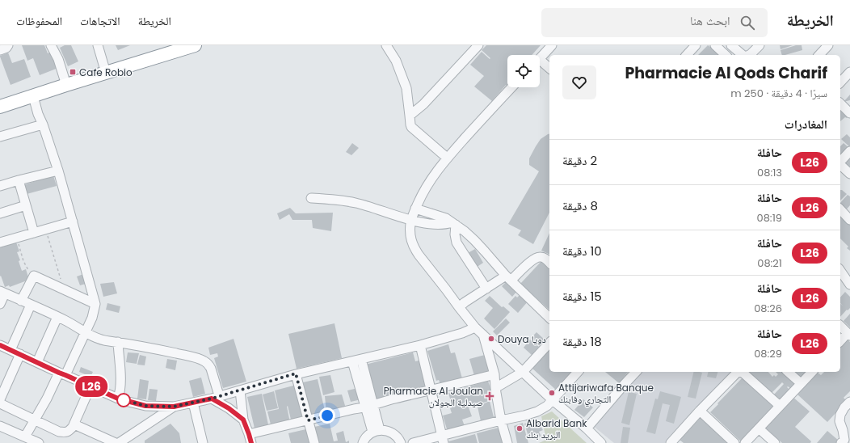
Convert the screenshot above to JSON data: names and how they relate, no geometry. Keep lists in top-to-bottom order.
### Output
{
  "places": {
    "transit": ["Cafe Robio"],
    "other": ["Douya دويا", "Attijariwafa Banque التجاري وفابنك", "Albarid Bank البريد بنك"],
    "health": ["Pharmacie Al Joulan صيدلية الجولان"]
  },
  "lines": ["bus line L26"],
  "page": {
    "header": "الخريطة",
    "search": "ابحث هنا",
    "nav": ["الخريطة", "الاتجاهات", "المحفوظات"],
    "on_map": "L26",
    "heading": [
      ["Pharmacie Al Qods Charif", "سيرًا · 4 دقيقة · 250 m"],
      "المغادرات"
    ],
    "list": [
      {
        "mark": "L26",
        "name": "حافلة",
        "note": "08:13",
        "value": "2 دقيقة"
      },
      {
        "mark": "L26",
        "name": "حافلة",
        "note": "08:19",
        "value": "8 دقيقة"
      },
      {
        "mark": "L26",
        "name": "حافلة",
        "note": "08:21",
        "value": "10 دقيقة"
      },
      {
        "mark": "L26",
        "name": "حافلة",
        "note": "08:26",
        "value": "15 دقيقة"
      },
      {
        "mark": "L26",
        "name": "حافلة",
        "note": "08:29",
        "value": "18 دقيقة"
      }
    ]
  }
}
